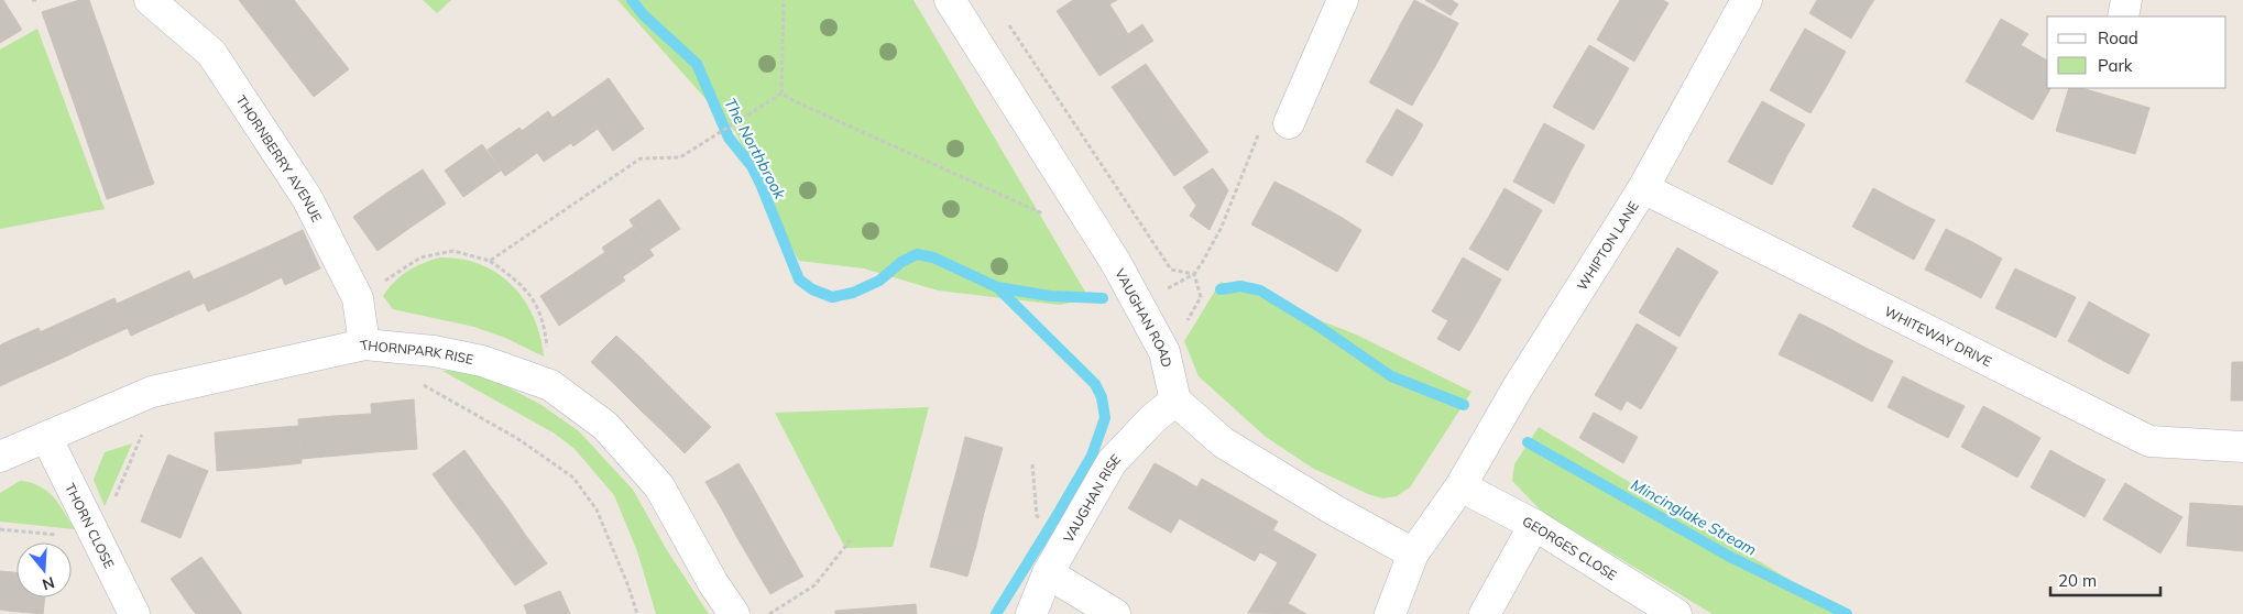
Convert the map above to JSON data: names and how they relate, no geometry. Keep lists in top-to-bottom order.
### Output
{
  "streets": {
    "street": [
      "THORNBERRY AVENUE",
      "WHIPTON LANE",
      "VAUGHAN ROAD",
      "WHITEWAY DRIVE",
      "THORNPARK RISE",
      "VAUGHAN RISE",
      "THORN CLOSE",
      "GEORGES CLOSE"
    ]
  },
  "crossings": [
    ["THORNBERRY AVENUE", "THORNPARK RISE"],
    ["WHIPTON LANE", "WHITEWAY DRIVE"],
    ["WHIPTON LANE", "GEORGES CLOSE"],
    ["VAUGHAN ROAD", "VAUGHAN RISE"],
    ["THORNPARK RISE", "THORN CLOSE"]
  ],
  "water": ["The Northbrook", "Mincinglake Stream"],
  "legend": ["Road", "Park"],
  "scale_bar": "20 m",
  "north": "bottom"
}
